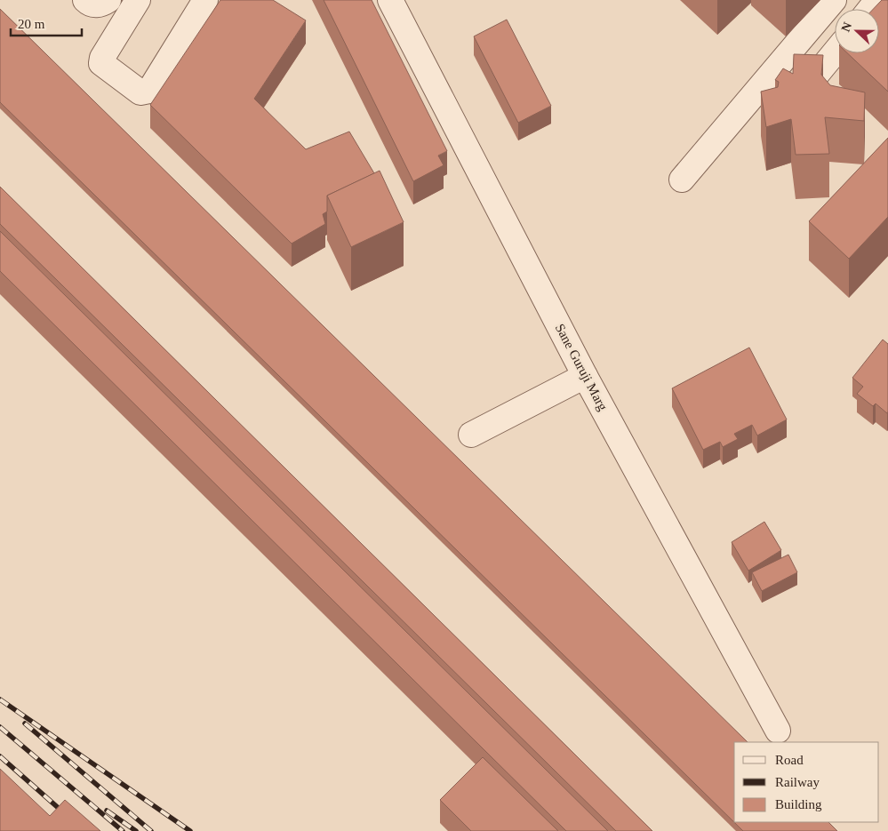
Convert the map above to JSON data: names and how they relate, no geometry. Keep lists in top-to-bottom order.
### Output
{
  "streets": {
    "street": ["Sane Guruji Marg"]
  },
  "legend": ["Road", "Railway", "Building"],
  "scale_bar": "20 m",
  "north": "left"
}
